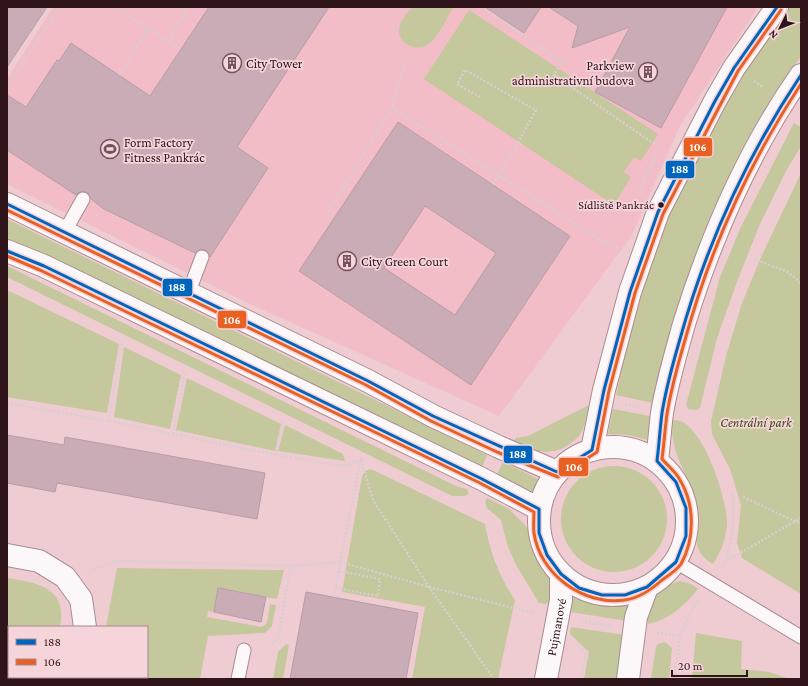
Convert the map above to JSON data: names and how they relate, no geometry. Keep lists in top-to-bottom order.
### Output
{
  "streets": {
    "street": ["Pujmanové"]
  },
  "parks": ["Centrální park"],
  "places": {
    "building": ["City Tower", "Parkview administrativní budova", "City Green Court"],
    "sports": ["Form Factory Fitness Pankrác"],
    "other": ["Sídliště Pankrác"]
  },
  "lines": ["transit line 188", "transit line 106"],
  "legend": ["188", "106"],
  "scale_bar": "20 m",
  "north": "bottom left"
}
